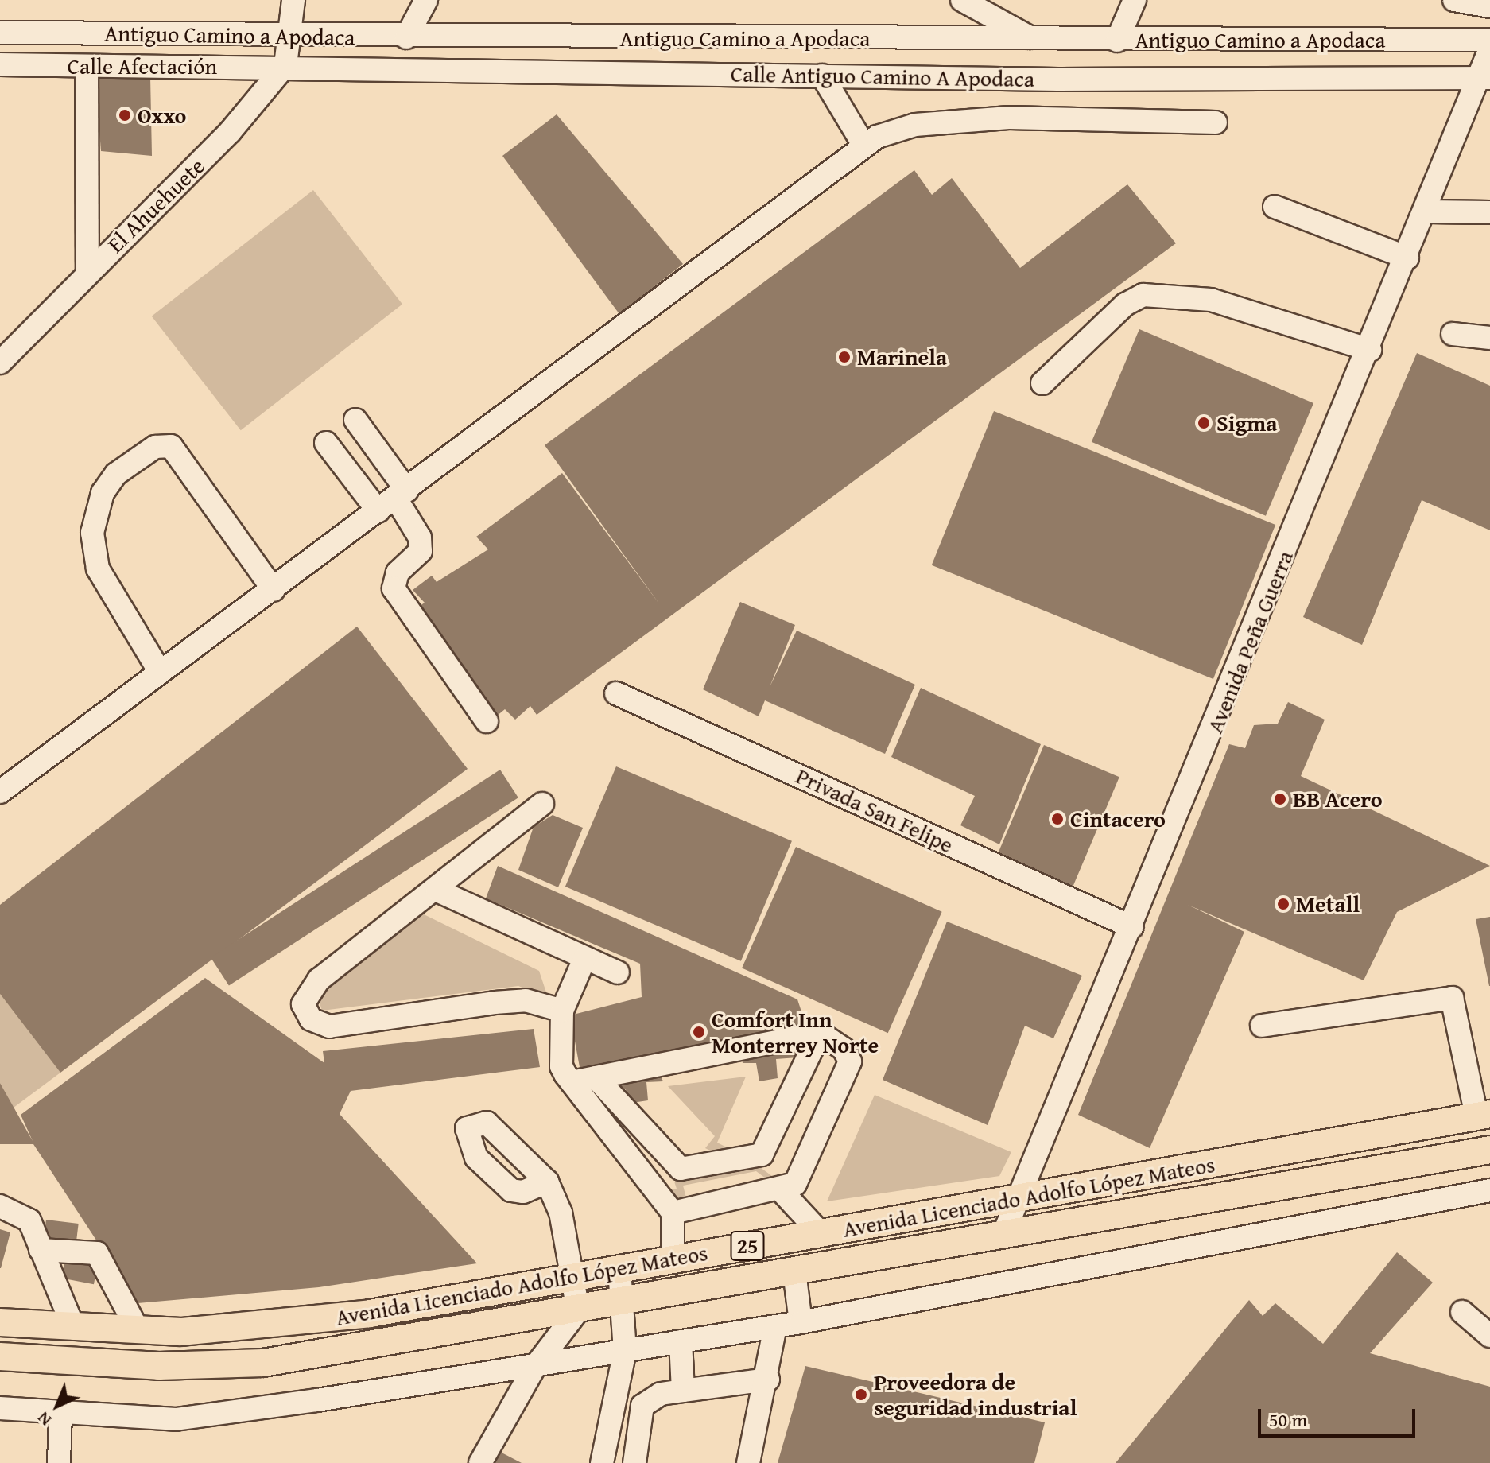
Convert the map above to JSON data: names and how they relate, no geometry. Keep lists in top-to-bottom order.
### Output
{
  "streets": {
    "main road": ["Avenida Licenciado Adolfo López Mateos", "25"],
    "street": [
      "Antiguo Camino a Apodaca",
      "Calle Afectación",
      "Calle Antiguo Camino A Apodaca",
      "El Ahuehuete",
      "Avenida Peña Guerra",
      "Privada San Felipe"
    ]
  },
  "crossings": [
    ["Antiguo Camino a Apodaca", "El Ahuehuete"],
    ["Calle Afectación", "Calle Antiguo Camino A Apodaca"],
    ["Calle Afectación", "El Ahuehuete"],
    ["Calle Antiguo Camino A Apodaca", "El Ahuehuete"],
    ["Calle Antiguo Camino A Apodaca", "Avenida Peña Guerra"],
    ["Avenida Peña Guerra", "Privada San Felipe"],
    ["Avenida Peña Guerra", "Avenida Licenciado Adolfo López Mateos"]
  ],
  "places": [
    "Oxxo",
    "Marinela",
    "Sigma",
    "BB Acero",
    "Cintacero",
    "Metall",
    "Comfort Inn Monterrey Norte",
    "Proveedora de seguridad industrial"
  ],
  "scale_bar": "50 m",
  "north": "bottom left"
}
